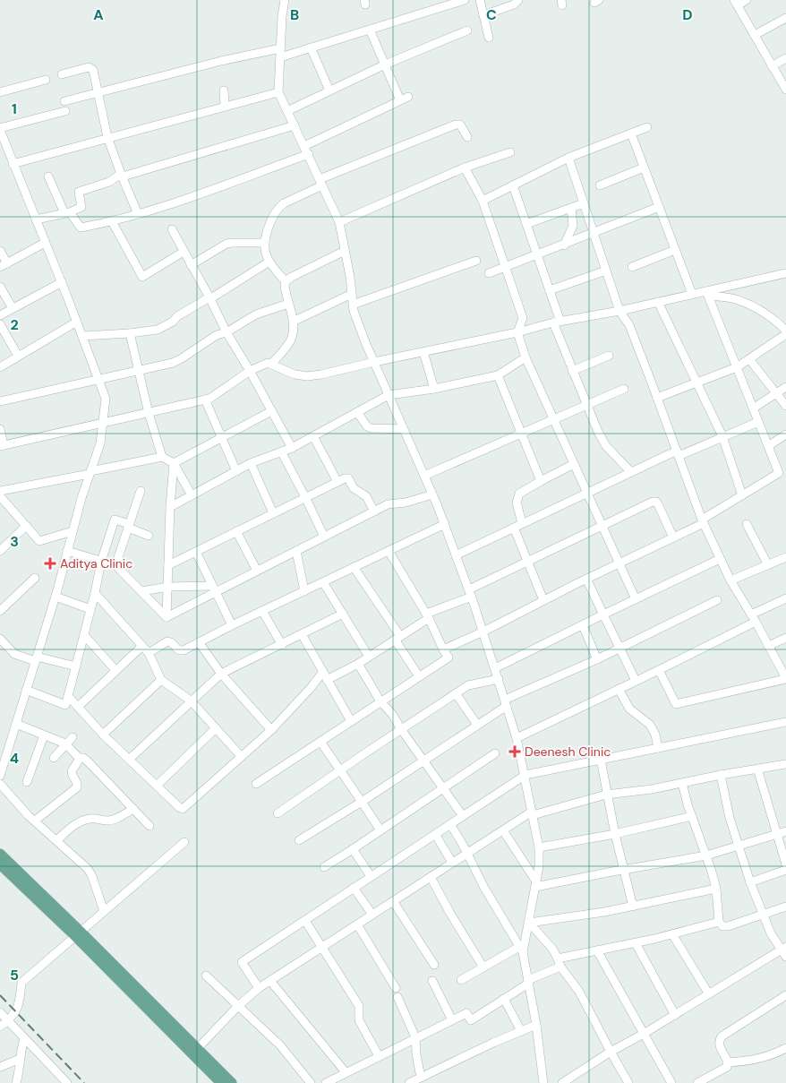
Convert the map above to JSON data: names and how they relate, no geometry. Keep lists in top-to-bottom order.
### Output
{
  "places": {
    "health": ["Aditya Clinic", "Deenesh Clinic"]
  },
  "grid": {
    "columns": [
      "A",
      "B",
      "C",
      "D"
    ],
    "rows": [
      "1",
      "2",
      "3",
      "4",
      "5"
    ]
  }
}
